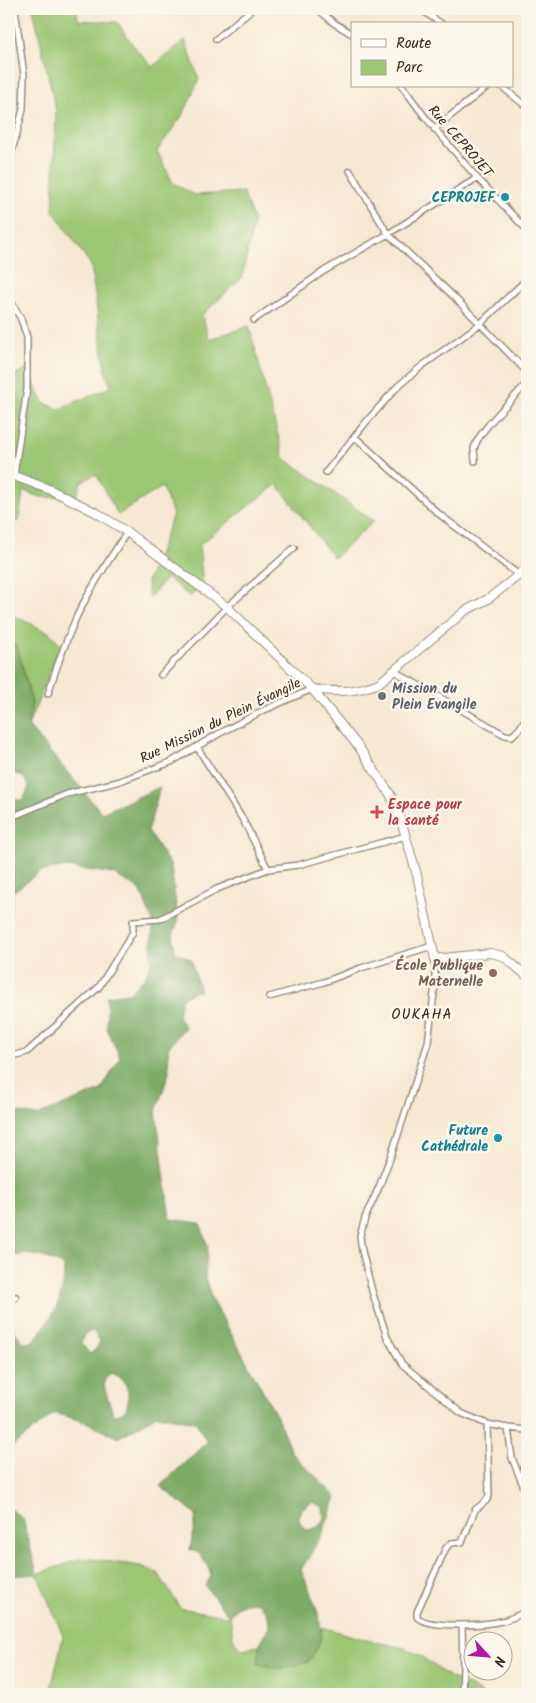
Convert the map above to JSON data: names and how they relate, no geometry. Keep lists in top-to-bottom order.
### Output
{
  "streets": {
    "street": ["Rue CEPROJET", "Rue Mission du Plein Évangile"]
  },
  "districts": ["OUKAHA"],
  "places": {
    "other": [
      "CEPROJEF",
      "Mission du Plein Evangile",
      "École Publique Maternelle",
      "Future Cathédrale"
    ],
    "health": ["Espace pour la santé"]
  },
  "legend": ["Route", "Parc"],
  "north": "bottom right"
}
